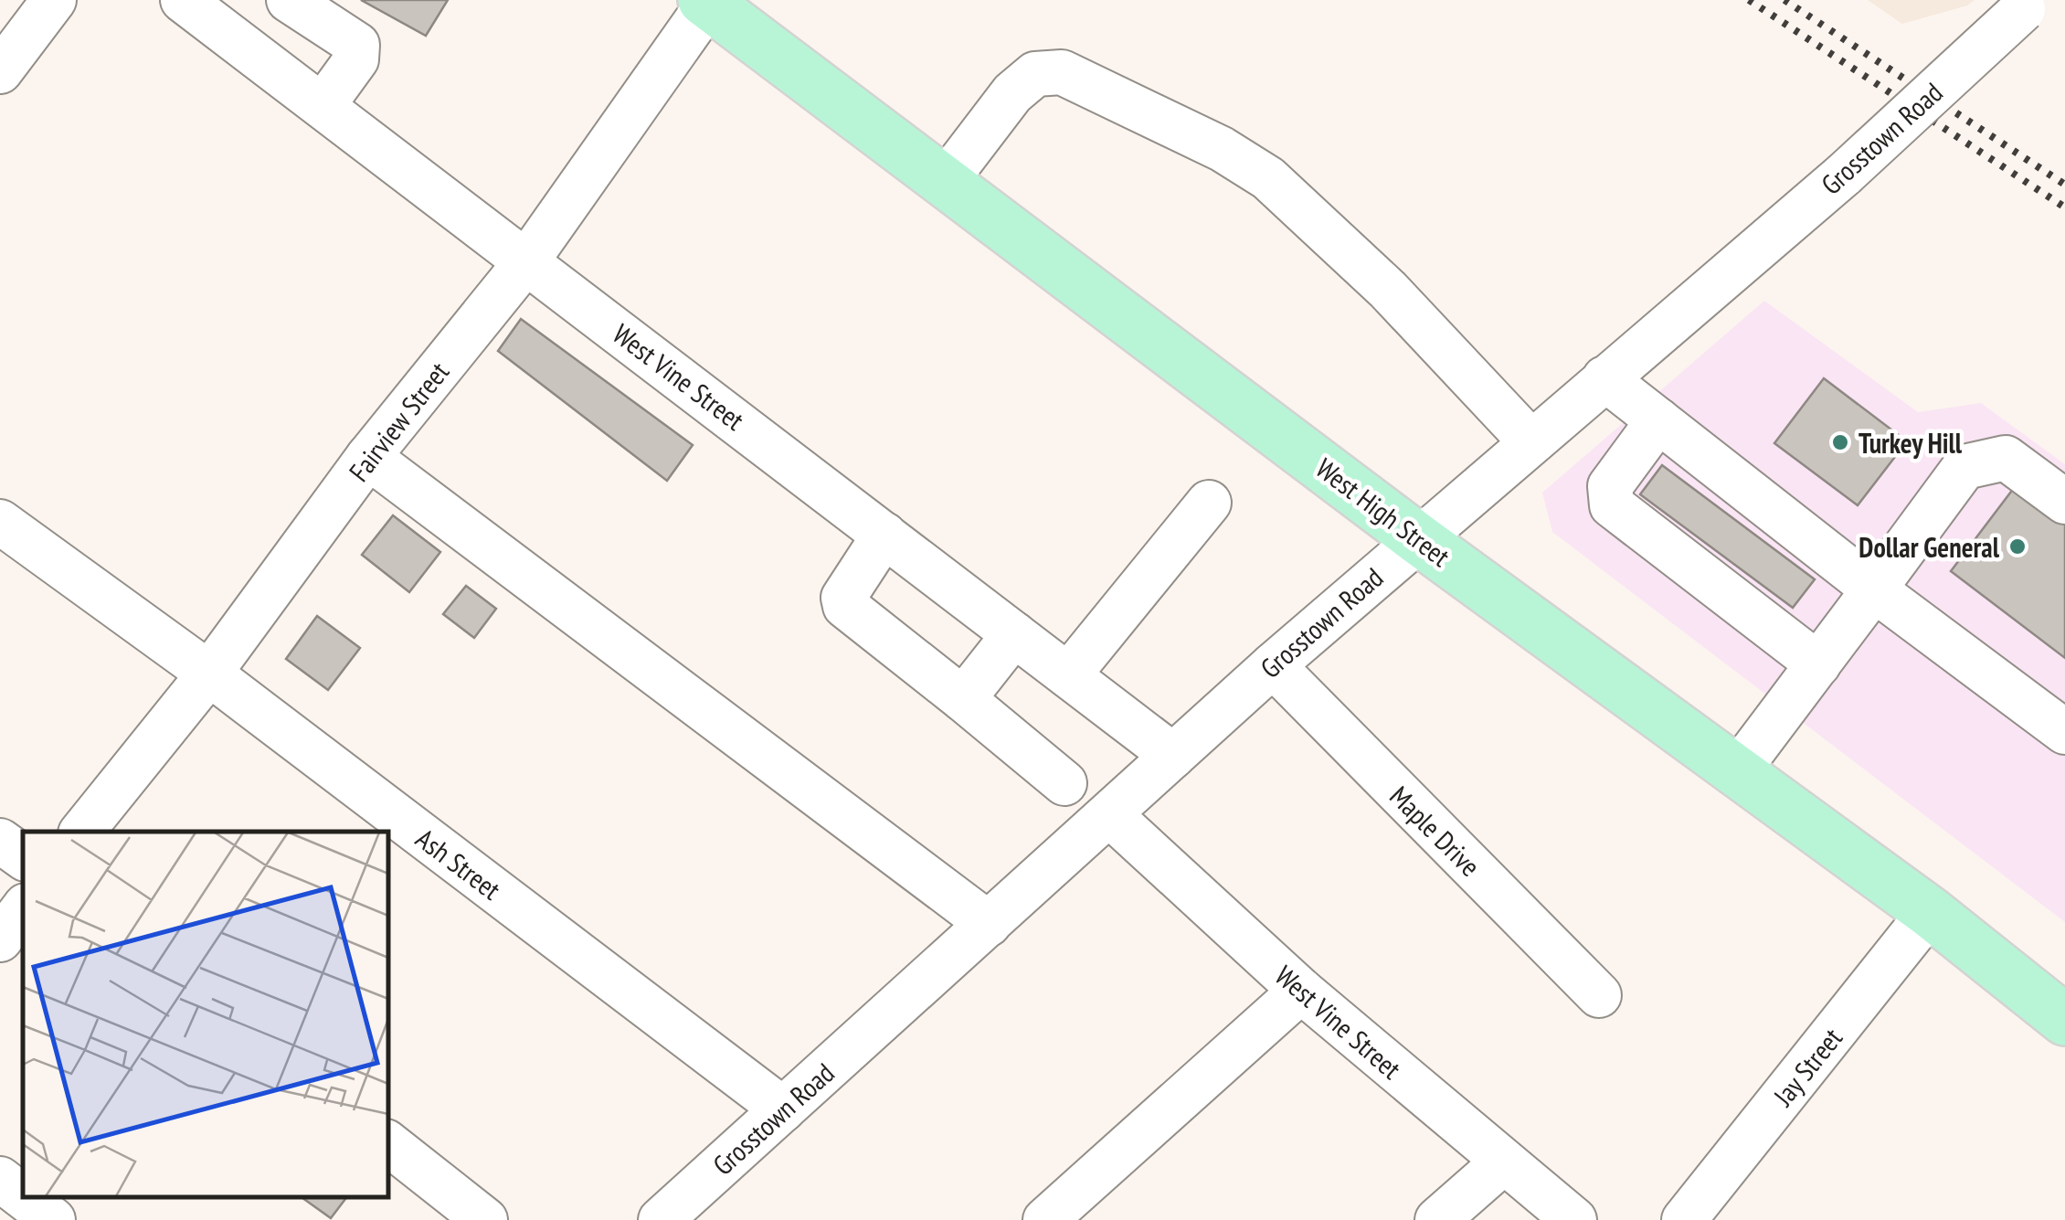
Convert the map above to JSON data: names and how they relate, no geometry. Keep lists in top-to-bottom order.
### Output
{
  "streets": {
    "main road": ["West High Street"],
    "street": [
      "Grosstown Road",
      "West Vine Street",
      "Fairview Street",
      "Maple Drive",
      "Ash Street",
      "Jay Street"
    ]
  },
  "crossings": [
    ["Grosstown Road", "West Vine Street"],
    ["Grosstown Road", "West High Street"],
    ["Grosstown Road", "Maple Drive"],
    ["Grosstown Road", "Ash Street"],
    ["West Vine Street", "Fairview Street"],
    ["Fairview Street", "West High Street"],
    ["Fairview Street", "Ash Street"],
    ["West High Street", "Jay Street"]
  ],
  "places": ["Turkey Hill", "Dollar General"]
}
